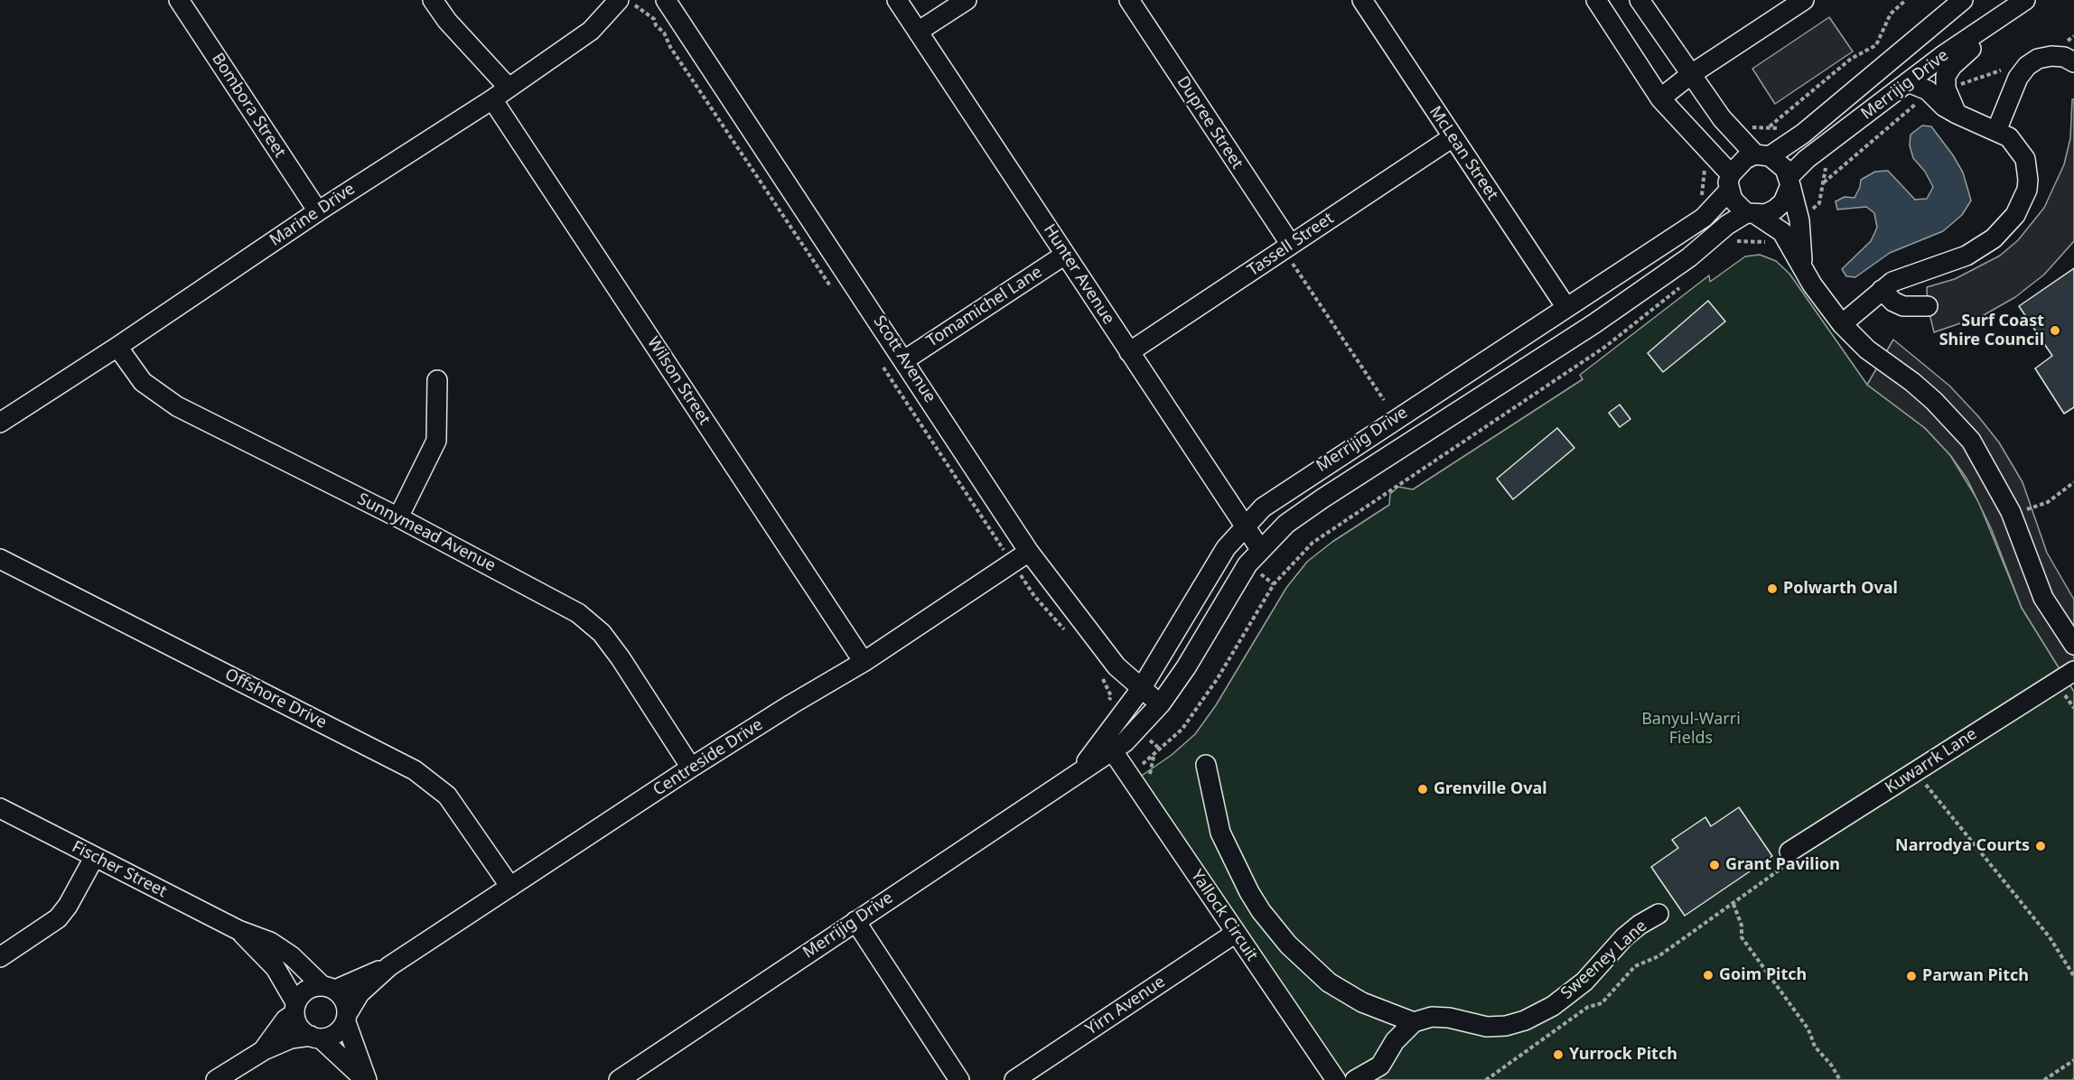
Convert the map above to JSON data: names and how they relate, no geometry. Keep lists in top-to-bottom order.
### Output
{
  "streets": {
    "street": [
      "Merrijig Drive",
      "Bombora Street",
      "Dupree Street",
      "McLean Street",
      "Marine Drive",
      "Tassell Street",
      "Hunter Avenue",
      "Tomamichel Lane",
      "Scott Avenue",
      "Wilson Street",
      "Sunnymead Avenue",
      "Offshore Drive",
      "Centreside Drive",
      "Kuwarrk Lane",
      "Fischer Street",
      "Yallock Circuit",
      "Sweeney Lane",
      "Yirn Avenue"
    ]
  },
  "crossings": [
    ["Merrijig Drive", "McLean Street"],
    ["Merrijig Drive", "Hunter Avenue"],
    ["Merrijig Drive", "Scott Avenue"],
    ["Merrijig Drive", "Yallock Circuit"],
    ["Bombora Street", "Marine Drive"],
    ["Dupree Street", "Tassell Street"],
    ["McLean Street", "Tassell Street"],
    ["Marine Drive", "Wilson Street"],
    ["Marine Drive", "Sunnymead Avenue"],
    ["Tassell Street", "Hunter Avenue"],
    ["Hunter Avenue", "Tomamichel Lane"],
    ["Tomamichel Lane", "Scott Avenue"],
    ["Scott Avenue", "Centreside Drive"],
    ["Wilson Street", "Centreside Drive"],
    ["Sunnymead Avenue", "Centreside Drive"],
    ["Offshore Drive", "Centreside Drive"],
    ["Centreside Drive", "Fischer Street"],
    ["Yallock Circuit", "Yirn Avenue"]
  ],
  "parks": ["Banyul-Warri Fields"],
  "places": [
    "Surf Coast Shire Council",
    "Polwarth Oval",
    "Grenville Oval",
    "Narrodya Courts",
    "Grant Pavilion",
    "Goim Pitch",
    "Parwan Pitch",
    "Yurrock Pitch"
  ]
}
